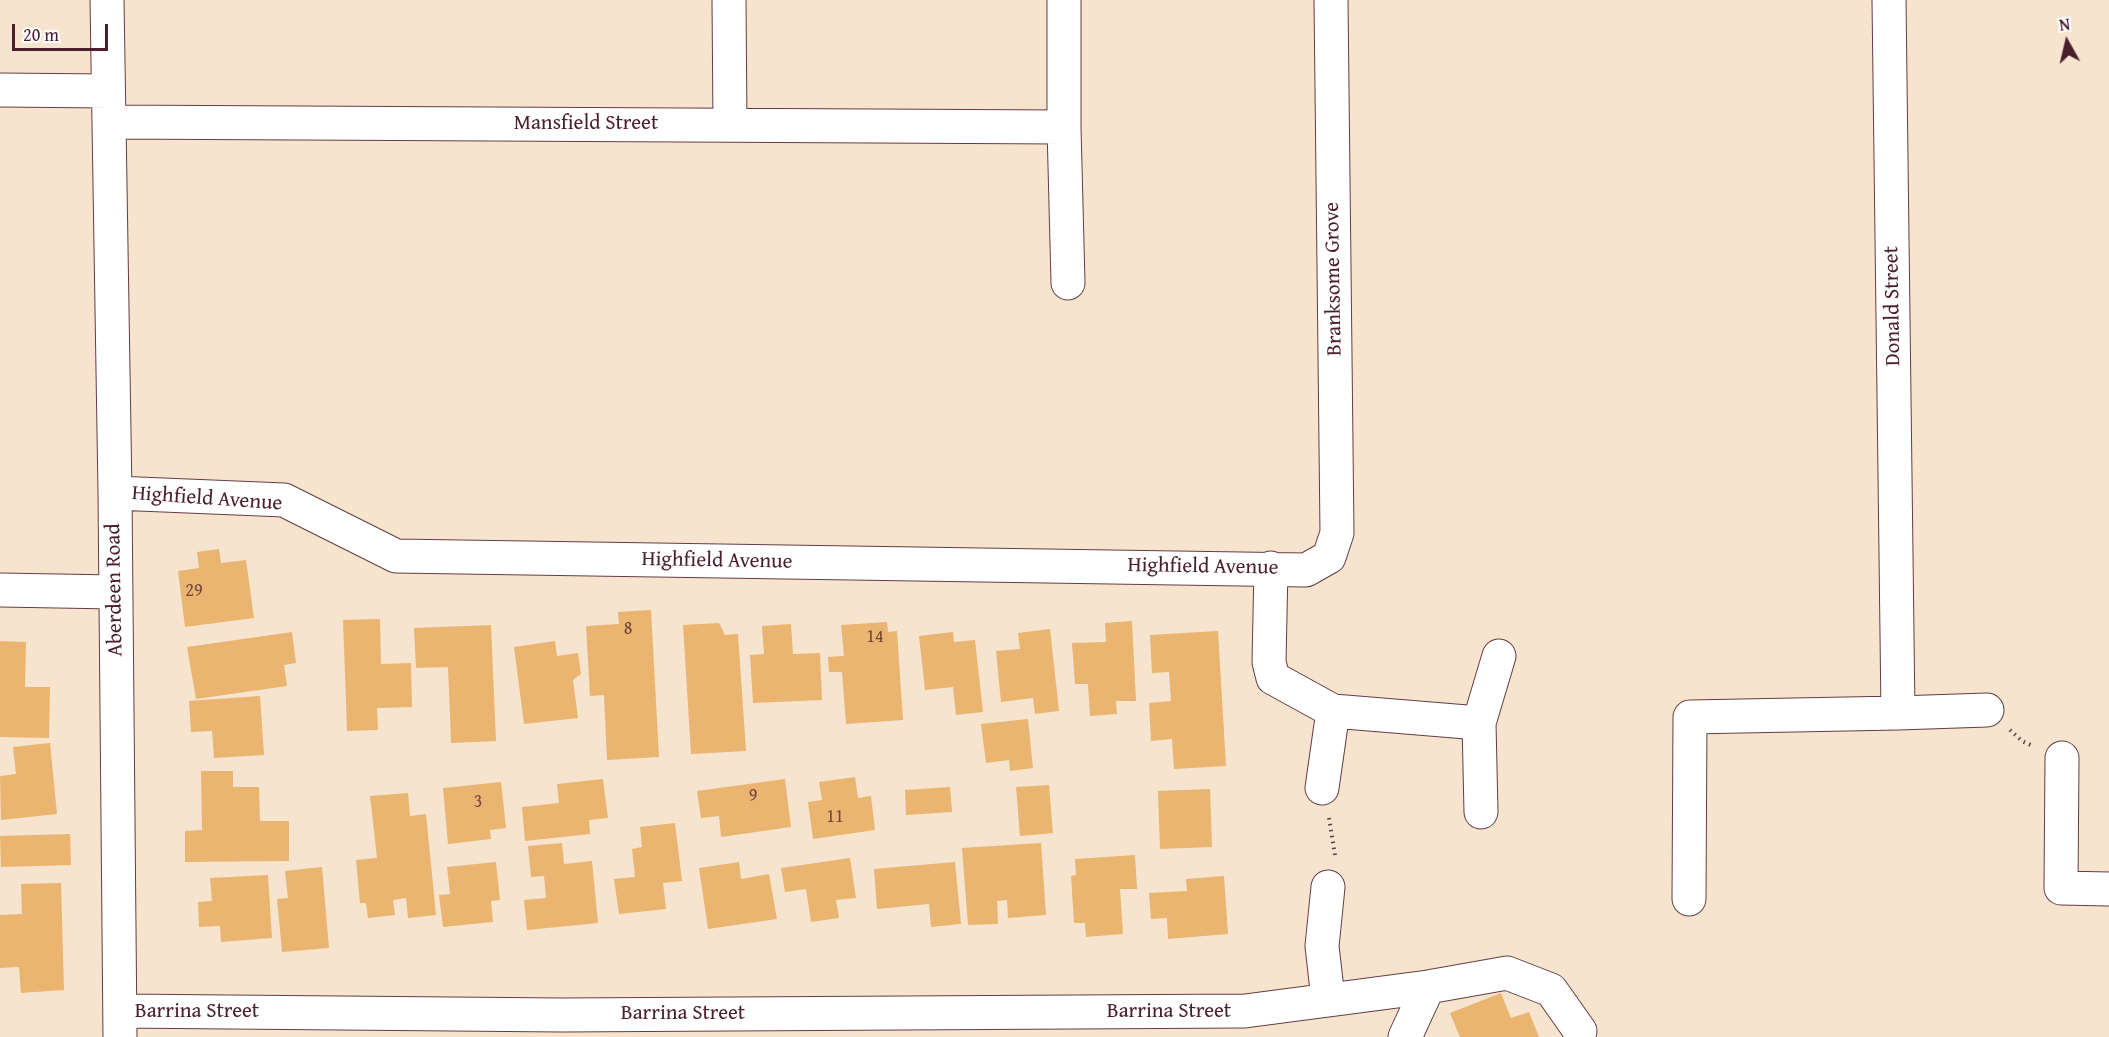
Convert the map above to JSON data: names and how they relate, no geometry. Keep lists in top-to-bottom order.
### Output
{
  "streets": {
    "street": [
      "Mansfield Street",
      "Branksome Grove",
      "Donald Street",
      "Highfield Avenue",
      "Aberdeen Road",
      "Barrina Street"
    ]
  },
  "crossings": [
    ["Mansfield Street", "Aberdeen Road"],
    ["Branksome Grove", "Highfield Avenue"],
    ["Highfield Avenue", "Aberdeen Road"],
    ["Aberdeen Road", "Barrina Street"]
  ],
  "house_numbers": [
    "29",
    "8",
    "14",
    "9",
    "3",
    "11"
  ],
  "scale_bar": "20 m",
  "north": "top"
}
